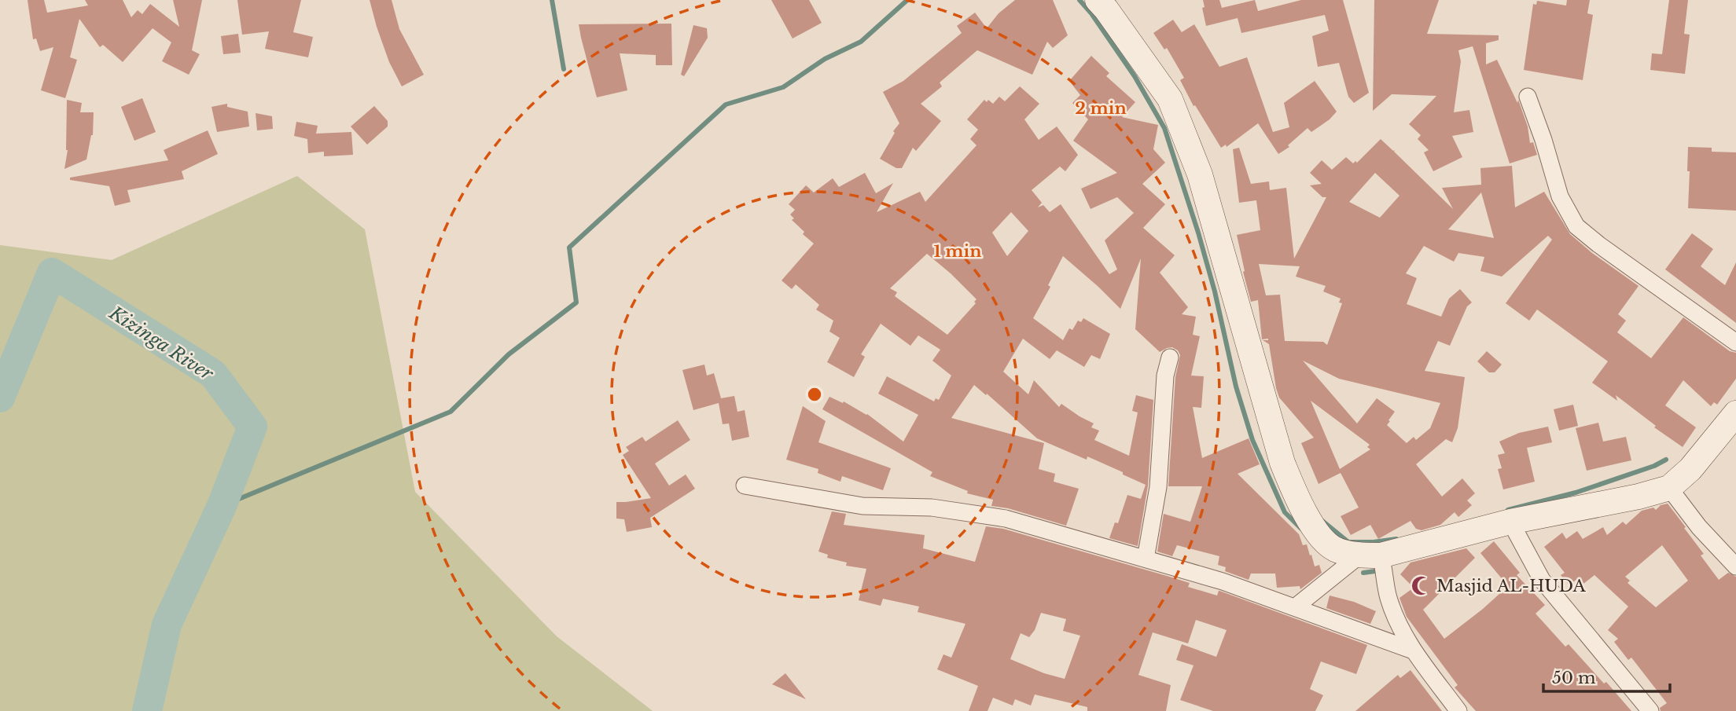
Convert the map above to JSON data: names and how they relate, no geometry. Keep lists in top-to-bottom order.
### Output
{
  "water": ["Kizinga River"],
  "places": {
    "mosque": ["Masjid AL-HUDA"]
  },
  "scale_bar": "50 m",
  "rings": ["2 min", "1 min"]
}
